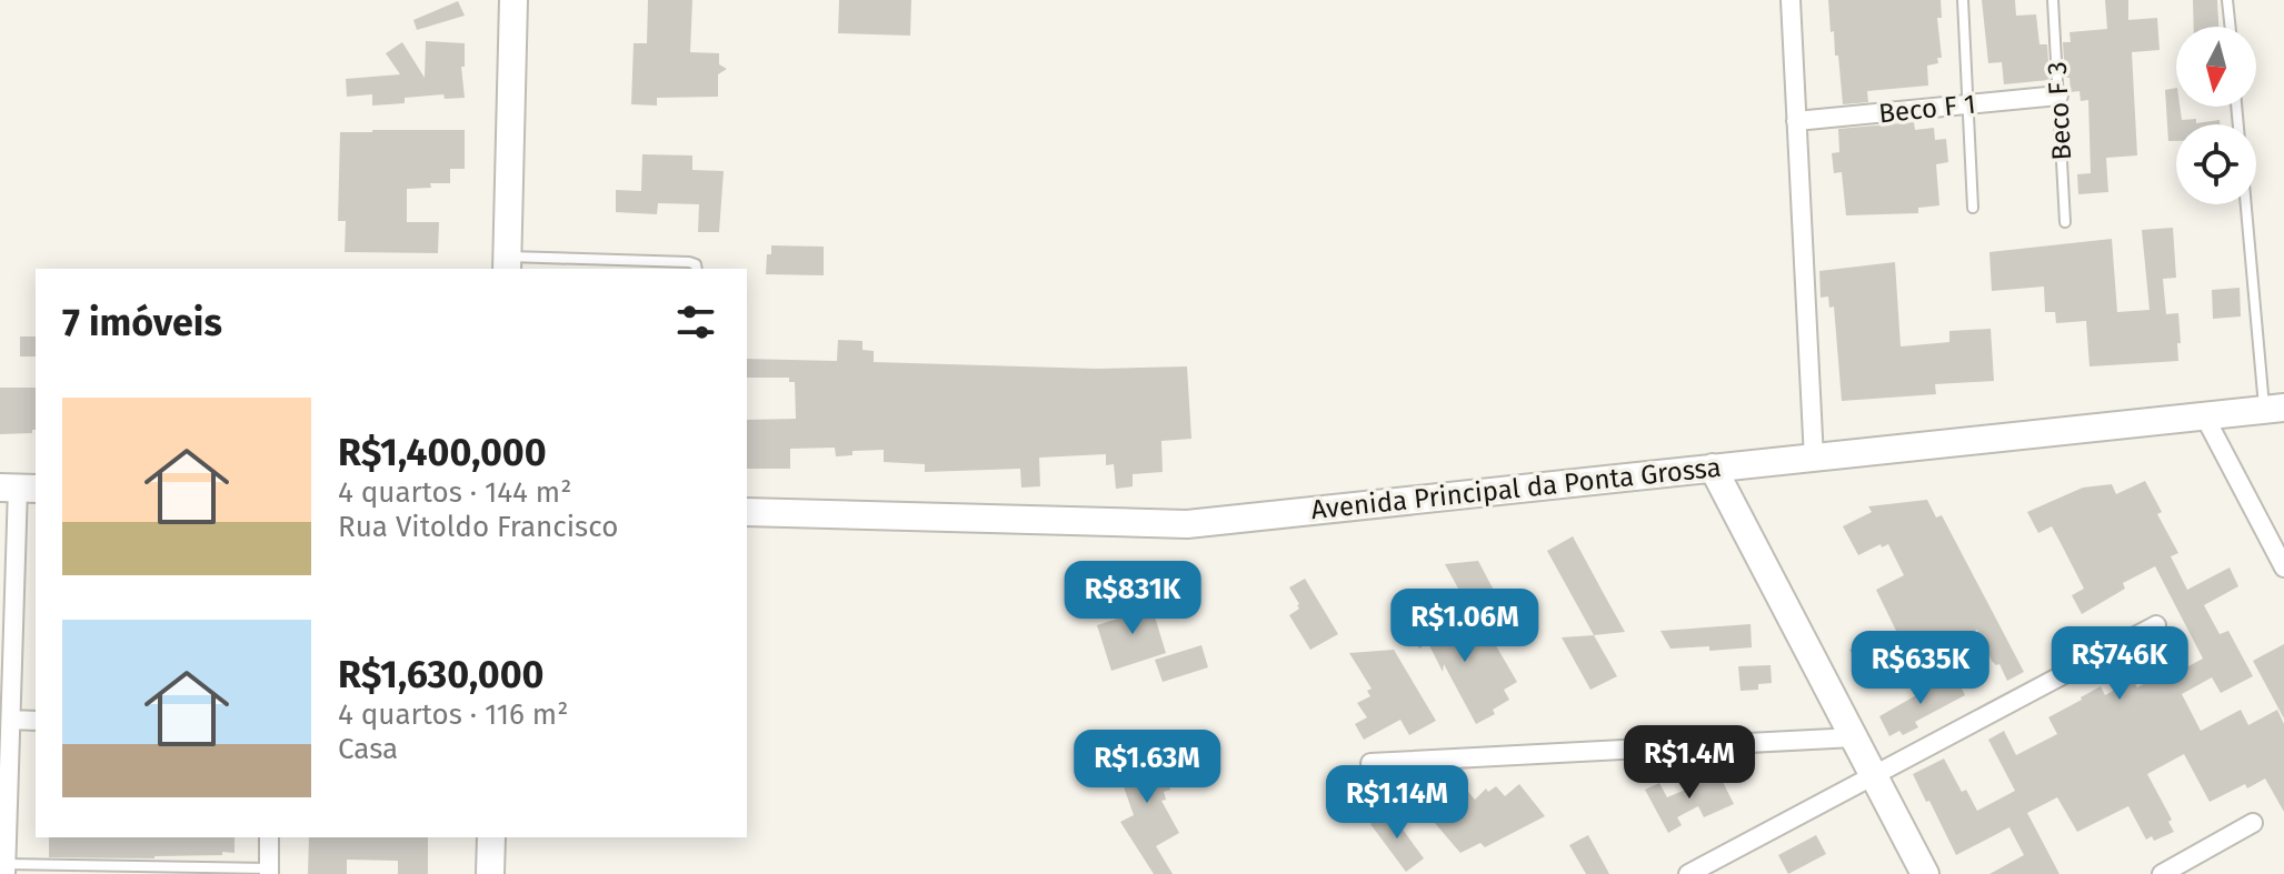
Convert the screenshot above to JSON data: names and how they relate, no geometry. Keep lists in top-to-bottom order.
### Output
{
  "streets": {
    "main road": ["Avenida Principal da Ponta Grossa"],
    "street": ["Beco F 1"],
    "lane": ["Beco F 3"]
  },
  "crossings": [
    ["Beco F 1", "Beco F 3"]
  ],
  "north": "bottom",
  "page": {
    "heading": "7 imóveis",
    "list": [
      {
        "name": "R$1,400,000",
        "note": "4 quartos · 144 m² · Rua Vitoldo Francisco"
      },
      {
        "name": "R$1,630,000",
        "note": "4 quartos · 116 m² · Casa"
      }
    ],
    "price": [
      "R$831K",
      "R$1.06M",
      "R$746K",
      "R$635K",
      "R$1.4M",
      "R$1.63M",
      "R$1.14M"
    ]
  }
}
